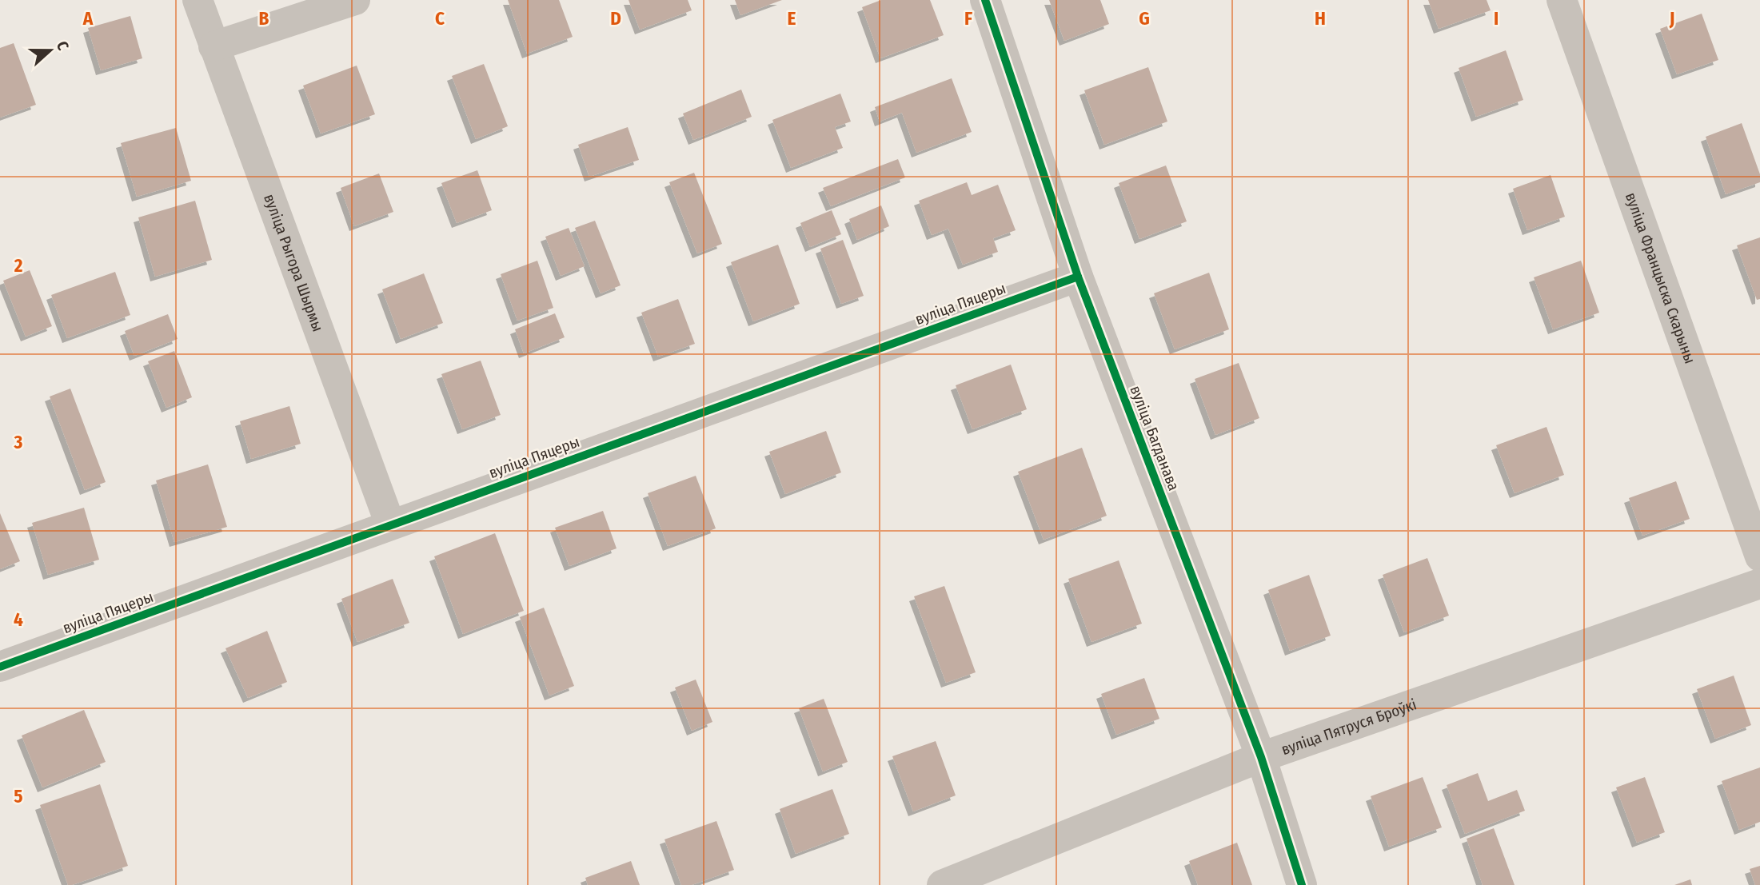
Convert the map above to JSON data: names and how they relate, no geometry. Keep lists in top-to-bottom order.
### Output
{
  "streets": {
    "street": [
      "вуліца Рыгора Шырмы",
      "вуліца Францыска Скарыны",
      "вуліца Пяцеры",
      "вуліца Багданава",
      "вуліца Пятруся Броўкі"
    ]
  },
  "crossings": [
    ["вуліца Рыгора Шырмы", "вуліца Пяцеры"],
    ["вуліца Пяцеры", "вуліца Багданава"],
    ["вуліца Багданава", "вуліца Пятруся Броўкі"]
  ],
  "north": "right",
  "grid": {
    "columns": [
      "A",
      "B",
      "C",
      "D",
      "E",
      "F",
      "G",
      "H",
      "I",
      "J"
    ],
    "rows": [
      "2",
      "3",
      "4",
      "5"
    ]
  }
}
